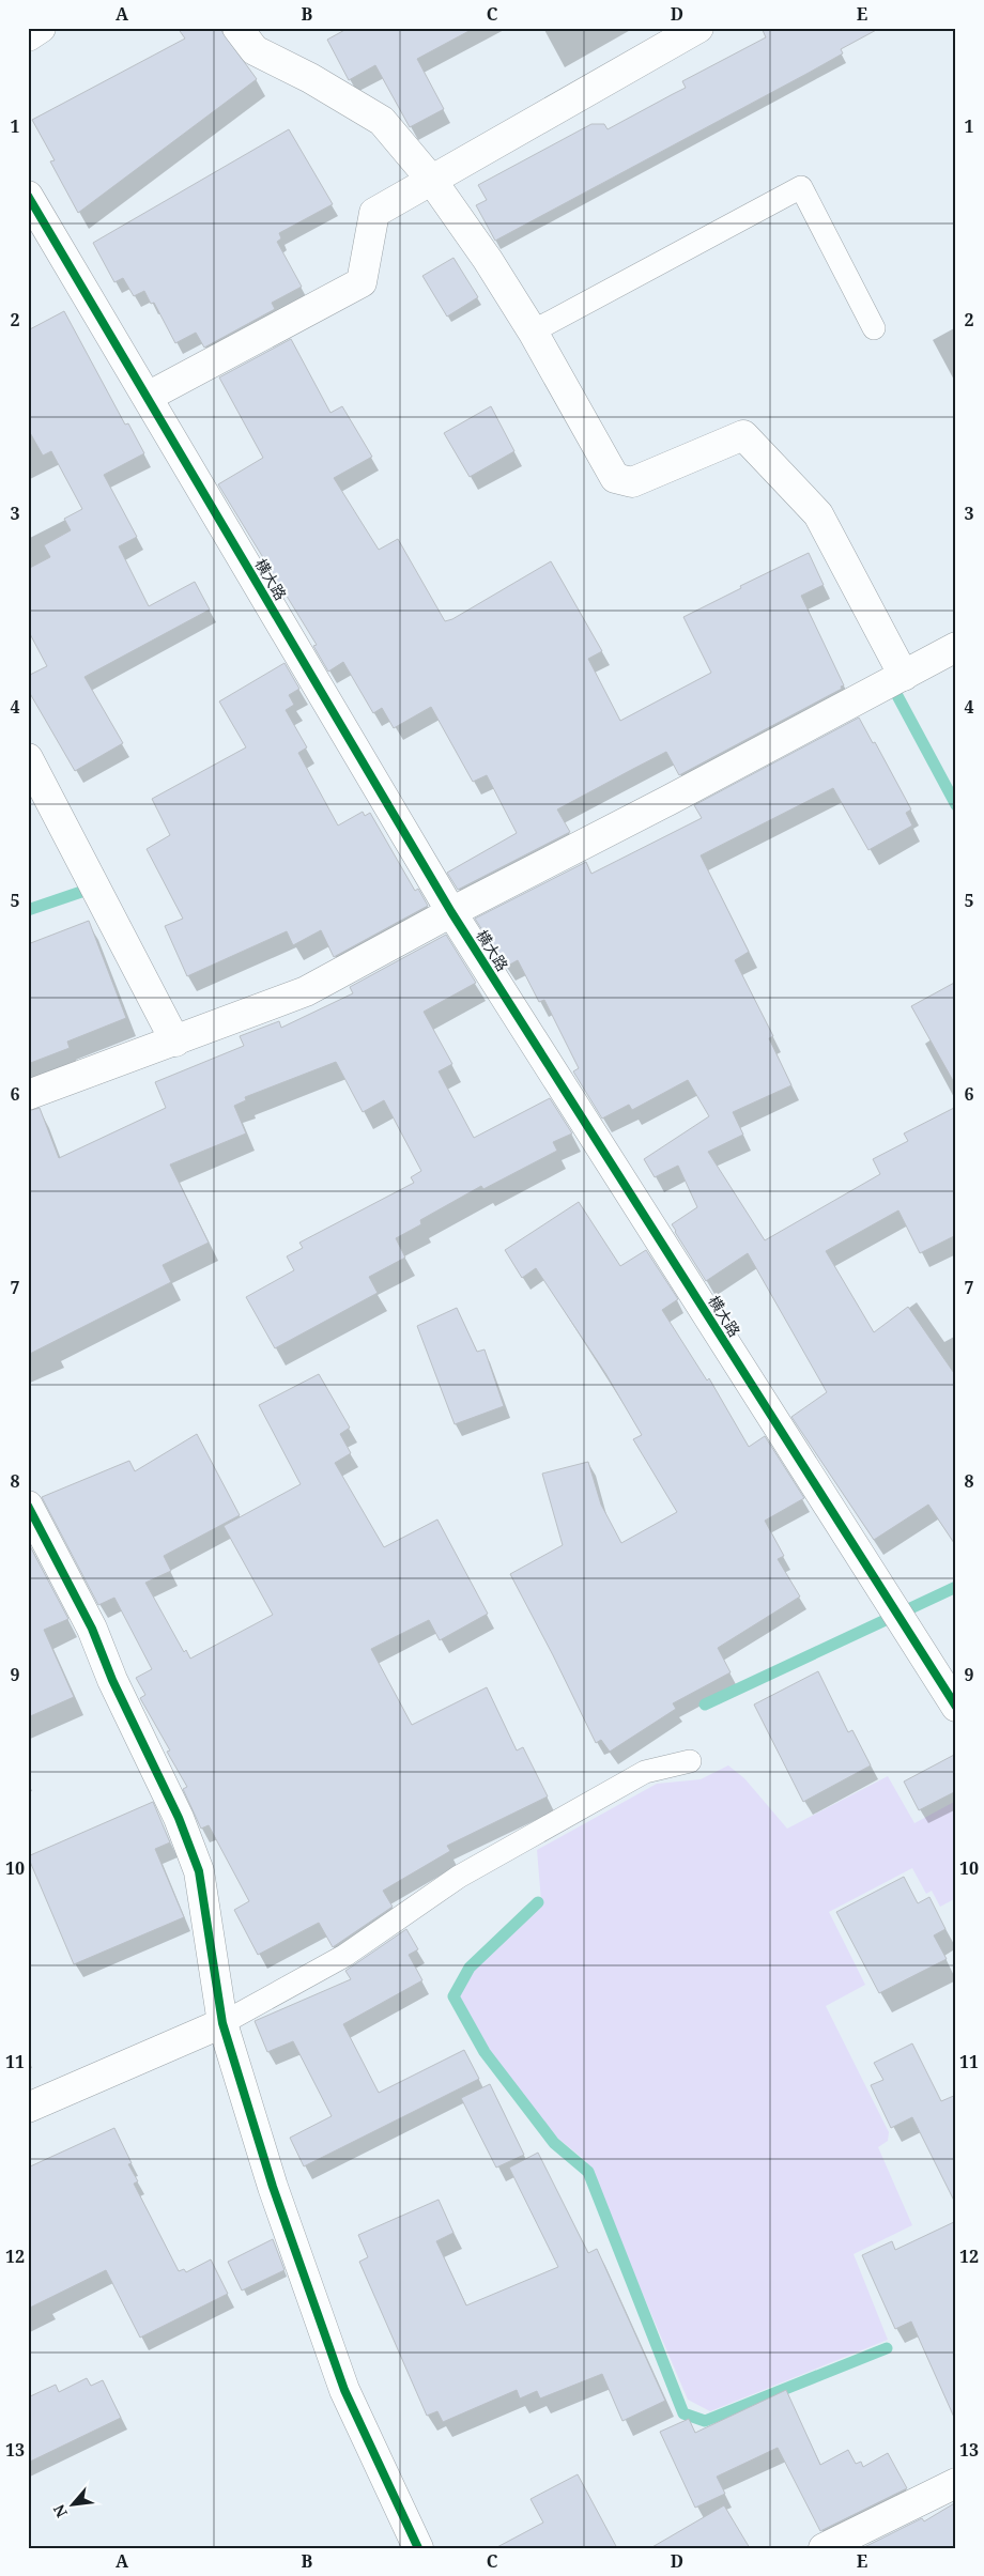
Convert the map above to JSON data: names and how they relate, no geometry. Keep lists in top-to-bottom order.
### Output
{
  "streets": {
    "street": ["横大路"]
  },
  "north": "bottom left",
  "grid": {
    "columns": [
      "A",
      "B",
      "C",
      "D",
      "E"
    ],
    "rows": [
      "1",
      "2",
      "3",
      "4",
      "5",
      "6",
      "7",
      "8",
      "9",
      "10",
      "11",
      "12",
      "13"
    ]
  }
}
